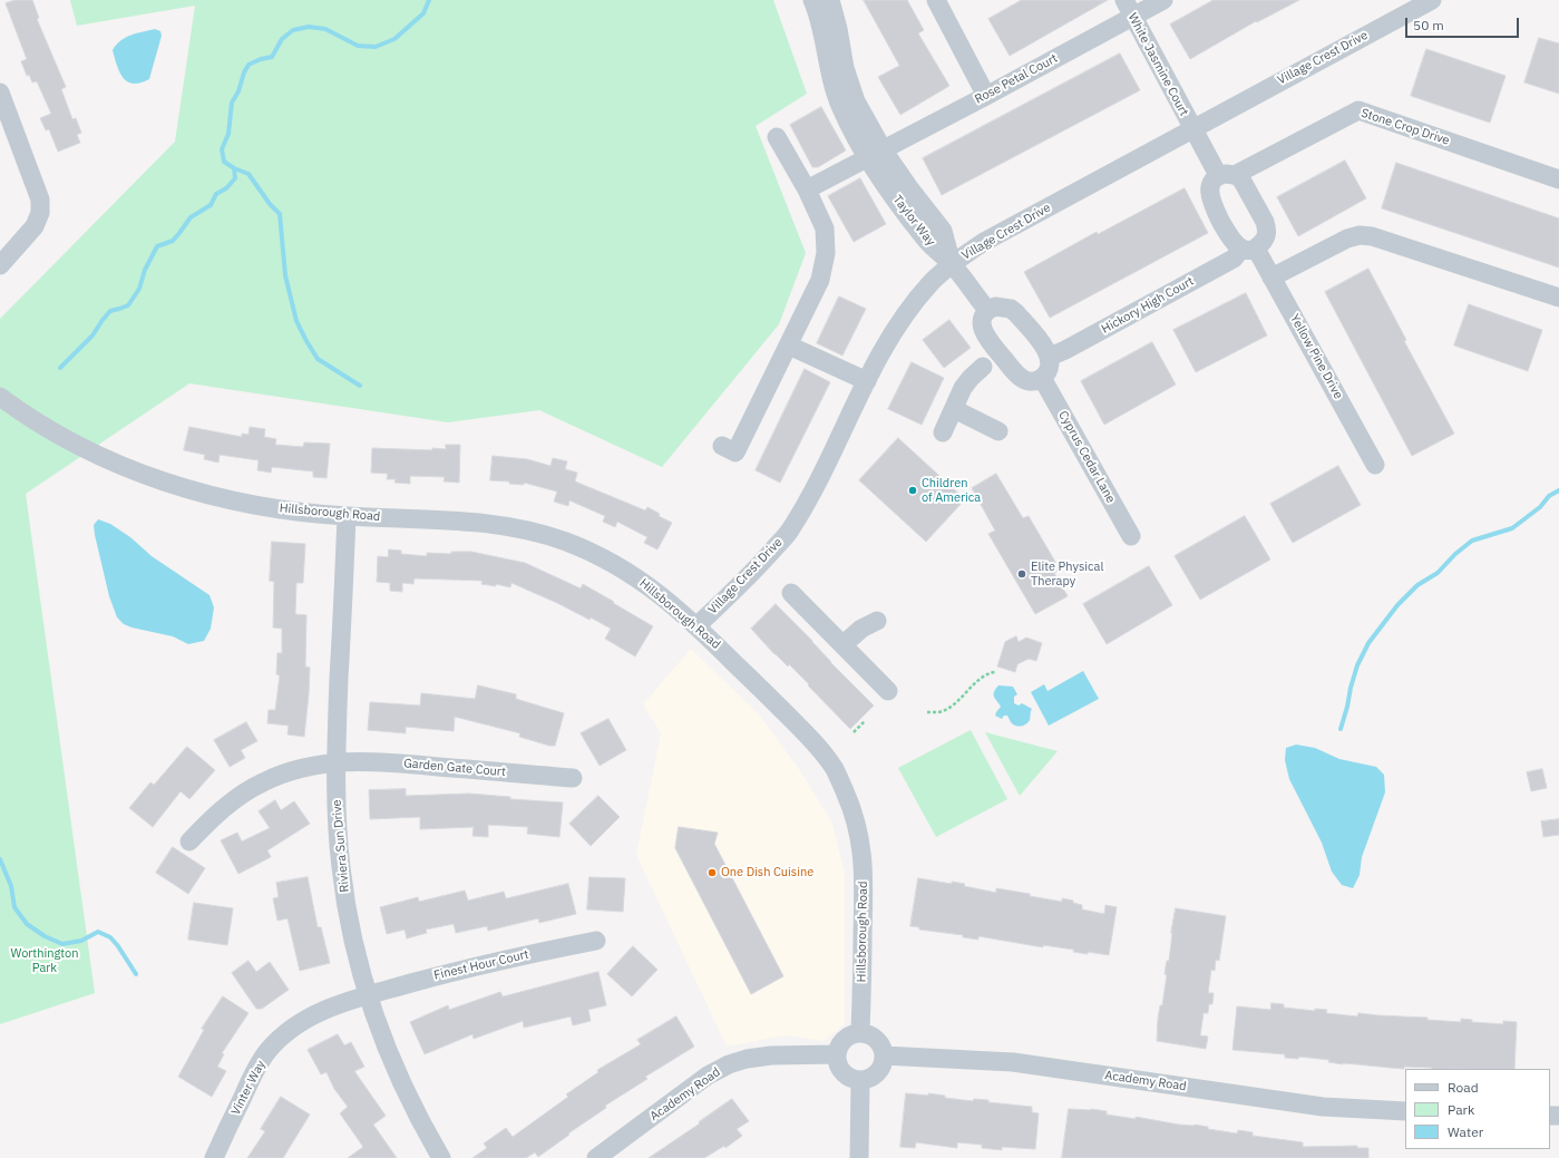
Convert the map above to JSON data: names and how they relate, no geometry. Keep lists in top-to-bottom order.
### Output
{
  "streets": {
    "street": [
      "Village Crest Drive",
      "White Jasmine Court",
      "Rose Petal Court",
      "Stone Crop Drive",
      "Taylor Way",
      "Hickory High Court",
      "Yellow Pine Drive",
      "Cyprus Cedar Lane",
      "Hillsborough Road",
      "Garden Gate Court",
      "Riviera Sun Drive",
      "Finest Hour Court",
      "Academy Road",
      "Vinter Way"
    ]
  },
  "crossings": [
    ["Village Crest Drive", "White Jasmine Court"],
    ["Village Crest Drive", "Taylor Way"],
    ["Village Crest Drive", "Hillsborough Road"],
    ["White Jasmine Court", "Rose Petal Court"],
    ["Rose Petal Court", "Taylor Way"],
    ["Stone Crop Drive", "Yellow Pine Drive"],
    ["Hickory High Court", "Yellow Pine Drive"],
    ["Hillsborough Road", "Riviera Sun Drive"],
    ["Hillsborough Road", "Academy Road"],
    ["Garden Gate Court", "Riviera Sun Drive"],
    ["Riviera Sun Drive", "Finest Hour Court"],
    ["Riviera Sun Drive", "Vinter Way"],
    ["Finest Hour Court", "Vinter Way"]
  ],
  "parks": ["Worthington Park"],
  "places": ["Children of America", "Elite Physical Therapy", "One Dish Cuisine"],
  "legend": ["Road", "Park", "Water"],
  "scale_bar": "50 m"
}
